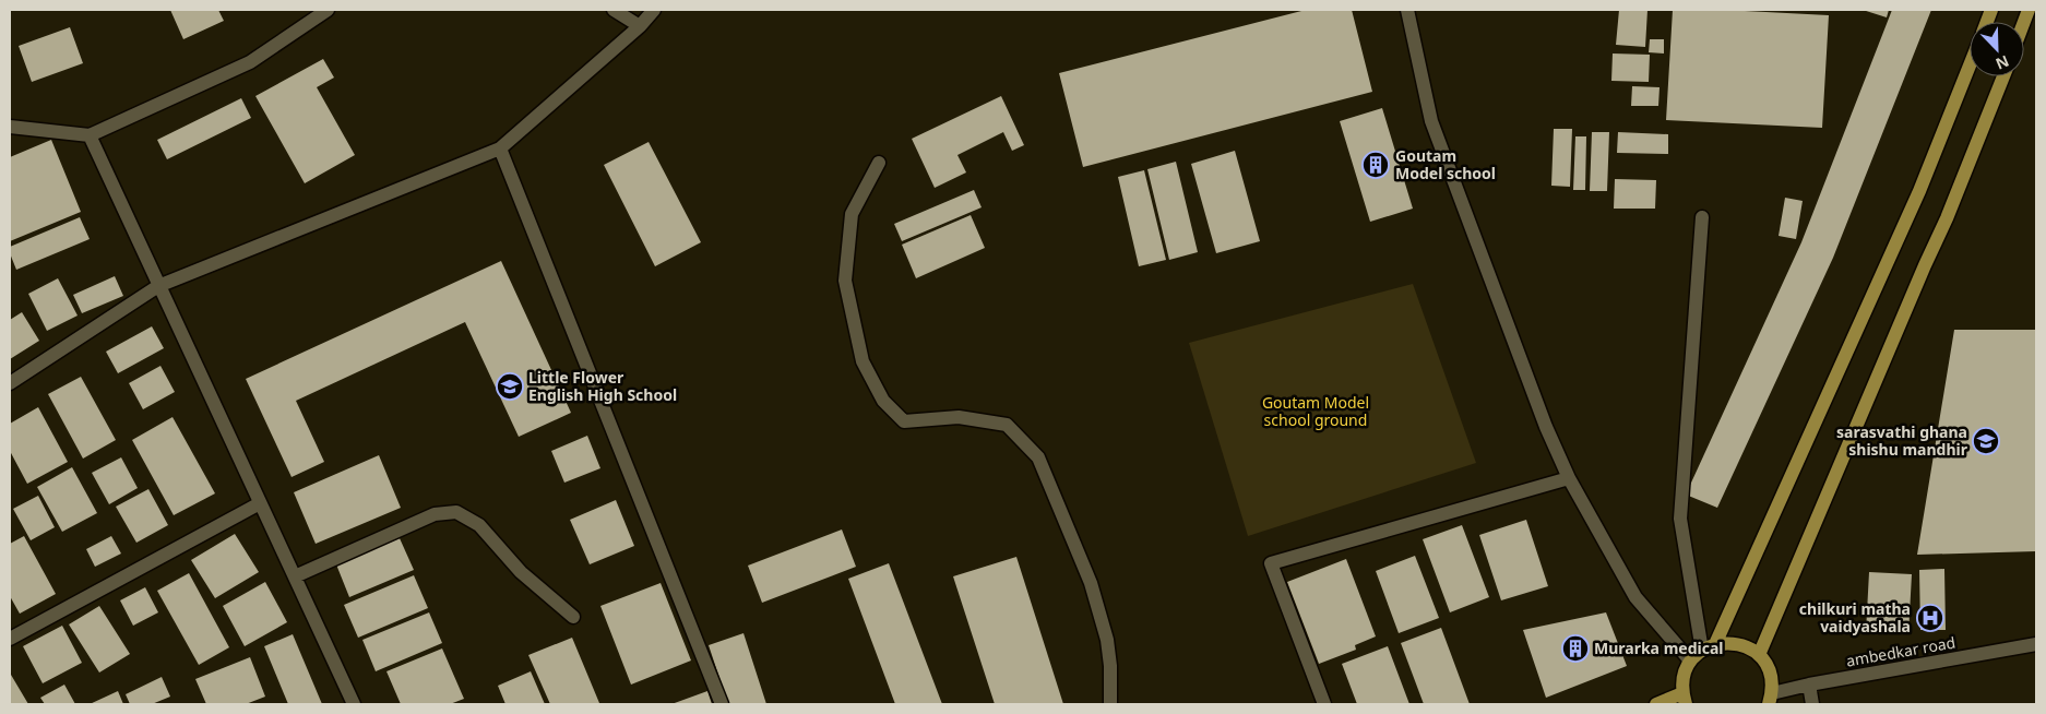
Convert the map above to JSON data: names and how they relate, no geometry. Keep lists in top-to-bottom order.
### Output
{
  "streets": {
    "street": ["ambedkar road"]
  },
  "parks": ["Goutam Model school ground"],
  "places": {
    "building": ["Goutam Model school", "Murarka medical"],
    "school or university": ["Little Flower English High School", "sarasvathi ghana shishu mandhir"],
    "hospital": ["chilkuri matha vaidyashala"]
  },
  "north": "bottom right"
}
